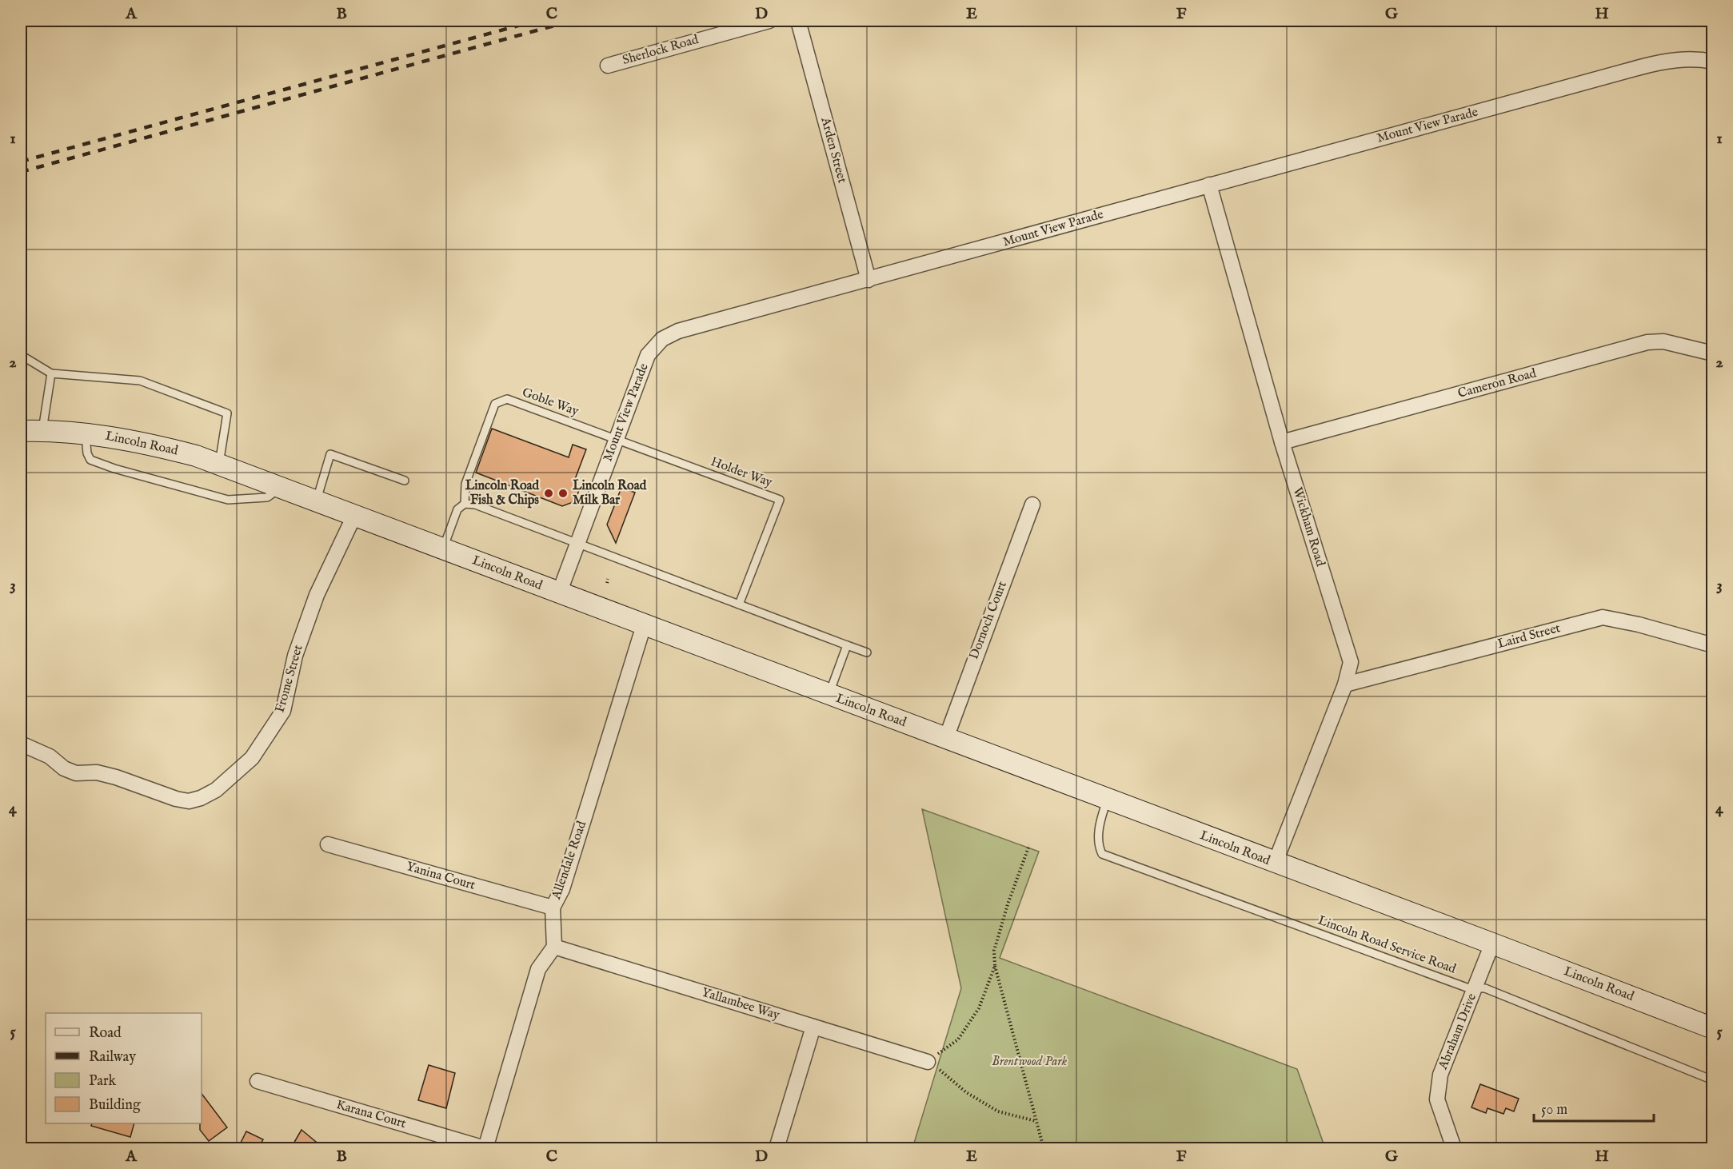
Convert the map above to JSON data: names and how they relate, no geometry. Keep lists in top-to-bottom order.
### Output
{
  "streets": {
    "main road": ["Lincoln Road"],
    "street": [
      "Sherlock Road",
      "Mount View Parade",
      "Arden Street",
      "Cameron Road",
      "Wickham Road",
      "Dornoch Court",
      "Laird Street",
      "Frome Street",
      "Allendale Road",
      "Yanina Court",
      "Yallambee Way",
      "Abraham Drive",
      "Karana Court"
    ],
    "lane": ["Goble Way", "Holder Way", "Lincoln Road Service Road"]
  },
  "crossings": [
    ["Mount View Parade", "Arden Street"],
    ["Mount View Parade", "Goble Way"],
    ["Mount View Parade", "Lincoln Road"],
    ["Mount View Parade", "Holder Way"],
    ["Mount View Parade", "Wickham Road"],
    ["Cameron Road", "Wickham Road"],
    ["Goble Way", "Holder Way"],
    ["Lincoln Road", "Wickham Road"],
    ["Lincoln Road", "Dornoch Court"],
    ["Lincoln Road", "Frome Street"],
    ["Lincoln Road", "Allendale Road"],
    ["Lincoln Road", "Lincoln Road Service Road"],
    ["Lincoln Road", "Abraham Drive"],
    ["Wickham Road", "Laird Street"],
    ["Allendale Road", "Yanina Court"],
    ["Allendale Road", "Yallambee Way"],
    ["Lincoln Road Service Road", "Abraham Drive"]
  ],
  "parks": ["Brentwood Park"],
  "places": ["Lincoln Road Fish & Chips", "Lincoln Road Milk Bar"],
  "legend": [
    "Road",
    "Railway",
    "Park",
    "Building"
  ],
  "scale_bar": "50 m",
  "grid": {
    "columns": [
      "A",
      "B",
      "C",
      "D",
      "E",
      "F",
      "G",
      "H"
    ],
    "rows": [
      "1",
      "2",
      "3",
      "4",
      "5"
    ]
  }
}
